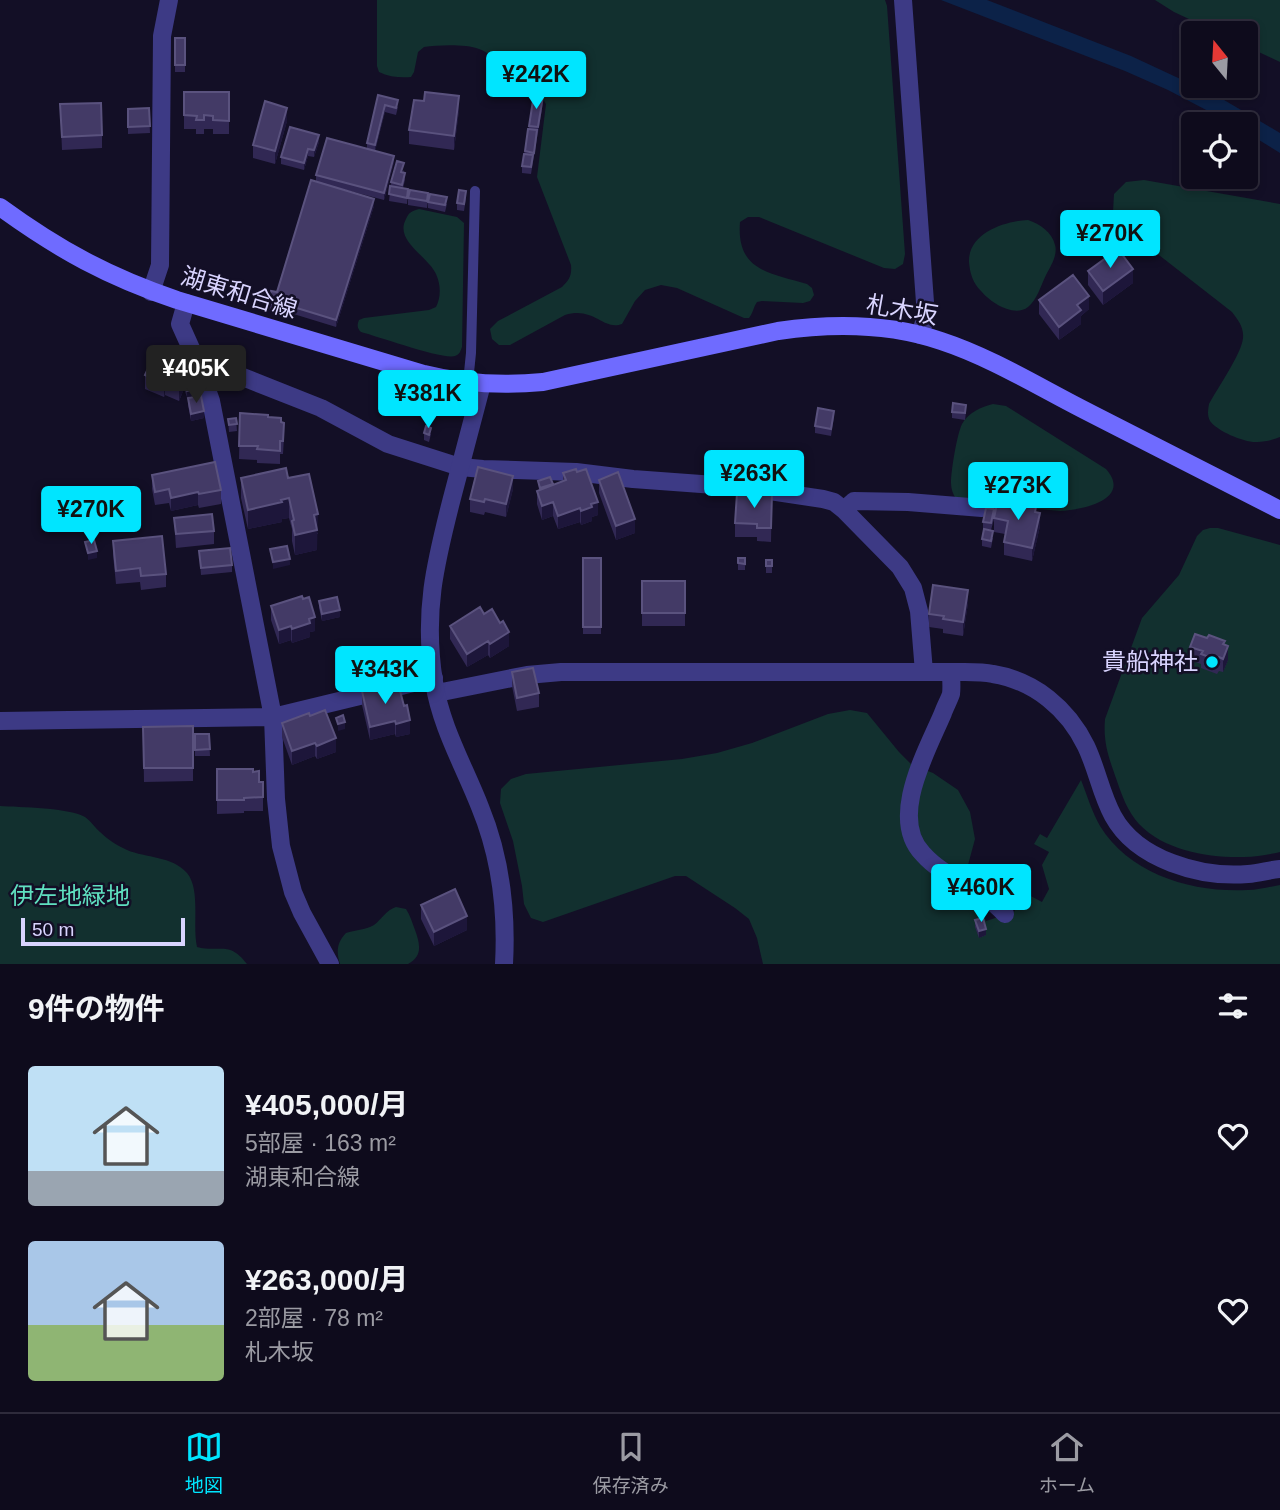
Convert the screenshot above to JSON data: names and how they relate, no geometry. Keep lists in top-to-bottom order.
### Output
{
  "streets": {
    "main road": ["湖東和合線", "札木坂"]
  },
  "crossings": [
    ["湖東和合線", "札木坂"]
  ],
  "parks": ["伊左地緑地"],
  "places": ["貴船神社"],
  "scale_bar": "50 m",
  "north": "top",
  "page": {
    "price": [
      "¥242K",
      "¥270K",
      "¥405K",
      "¥381K",
      "¥263K",
      "¥273K",
      "¥270K",
      "¥343K",
      "¥460K"
    ],
    "scale": "50 m",
    "heading": "9件の物件",
    "list": [
      {
        "name": "¥405,000/月",
        "note": "5部屋 · 163 m² · 湖東和合線"
      },
      {
        "name": "¥263,000/月",
        "note": "2部屋 · 78 m² · 札木坂"
      }
    ],
    "tabs": ["地図", "保存済み", "ホーム"]
  }
}
